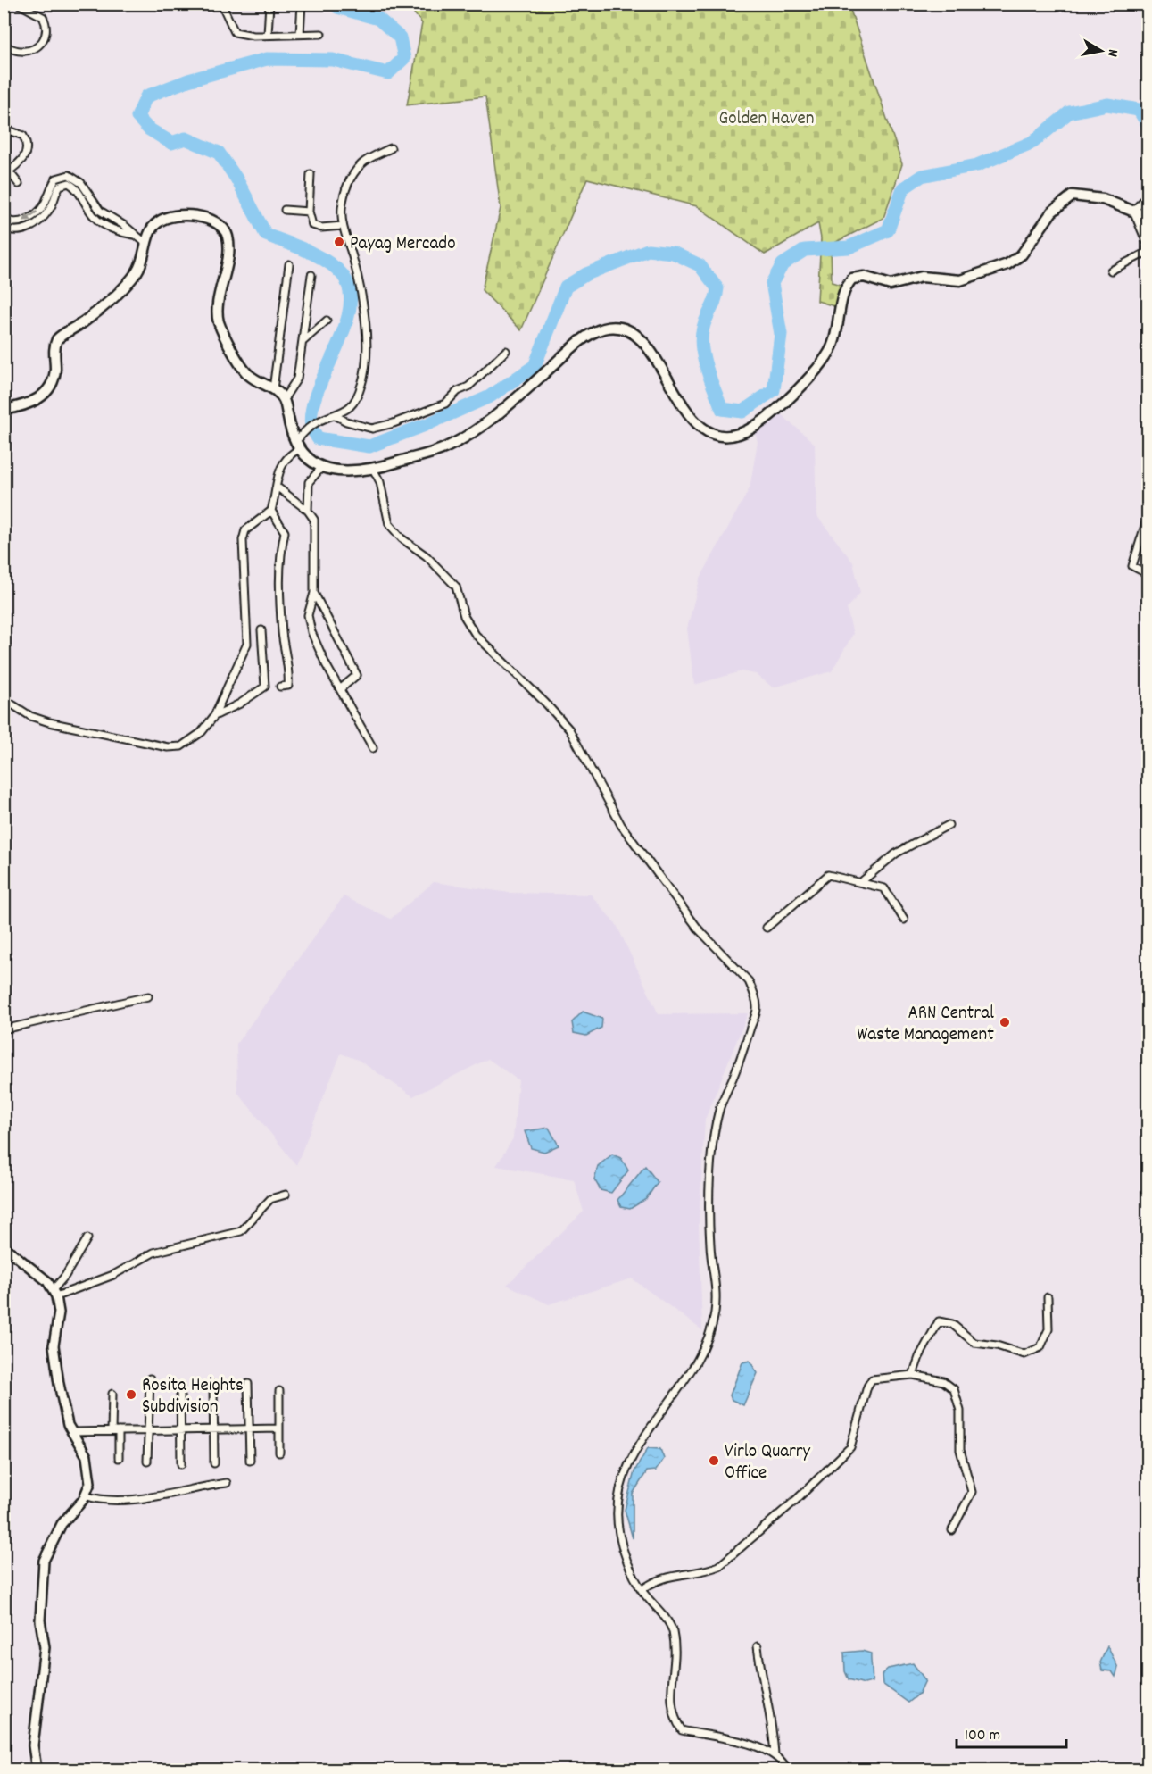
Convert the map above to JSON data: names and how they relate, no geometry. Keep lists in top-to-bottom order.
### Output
{
  "parks": ["Golden Haven"],
  "places": [
    "Payag Mercado",
    "ARN Central Waste Management",
    "Rosita Heights Subdivision",
    "Virlo Quarry Office"
  ],
  "scale_bar": "100 m",
  "north": "right"
}
